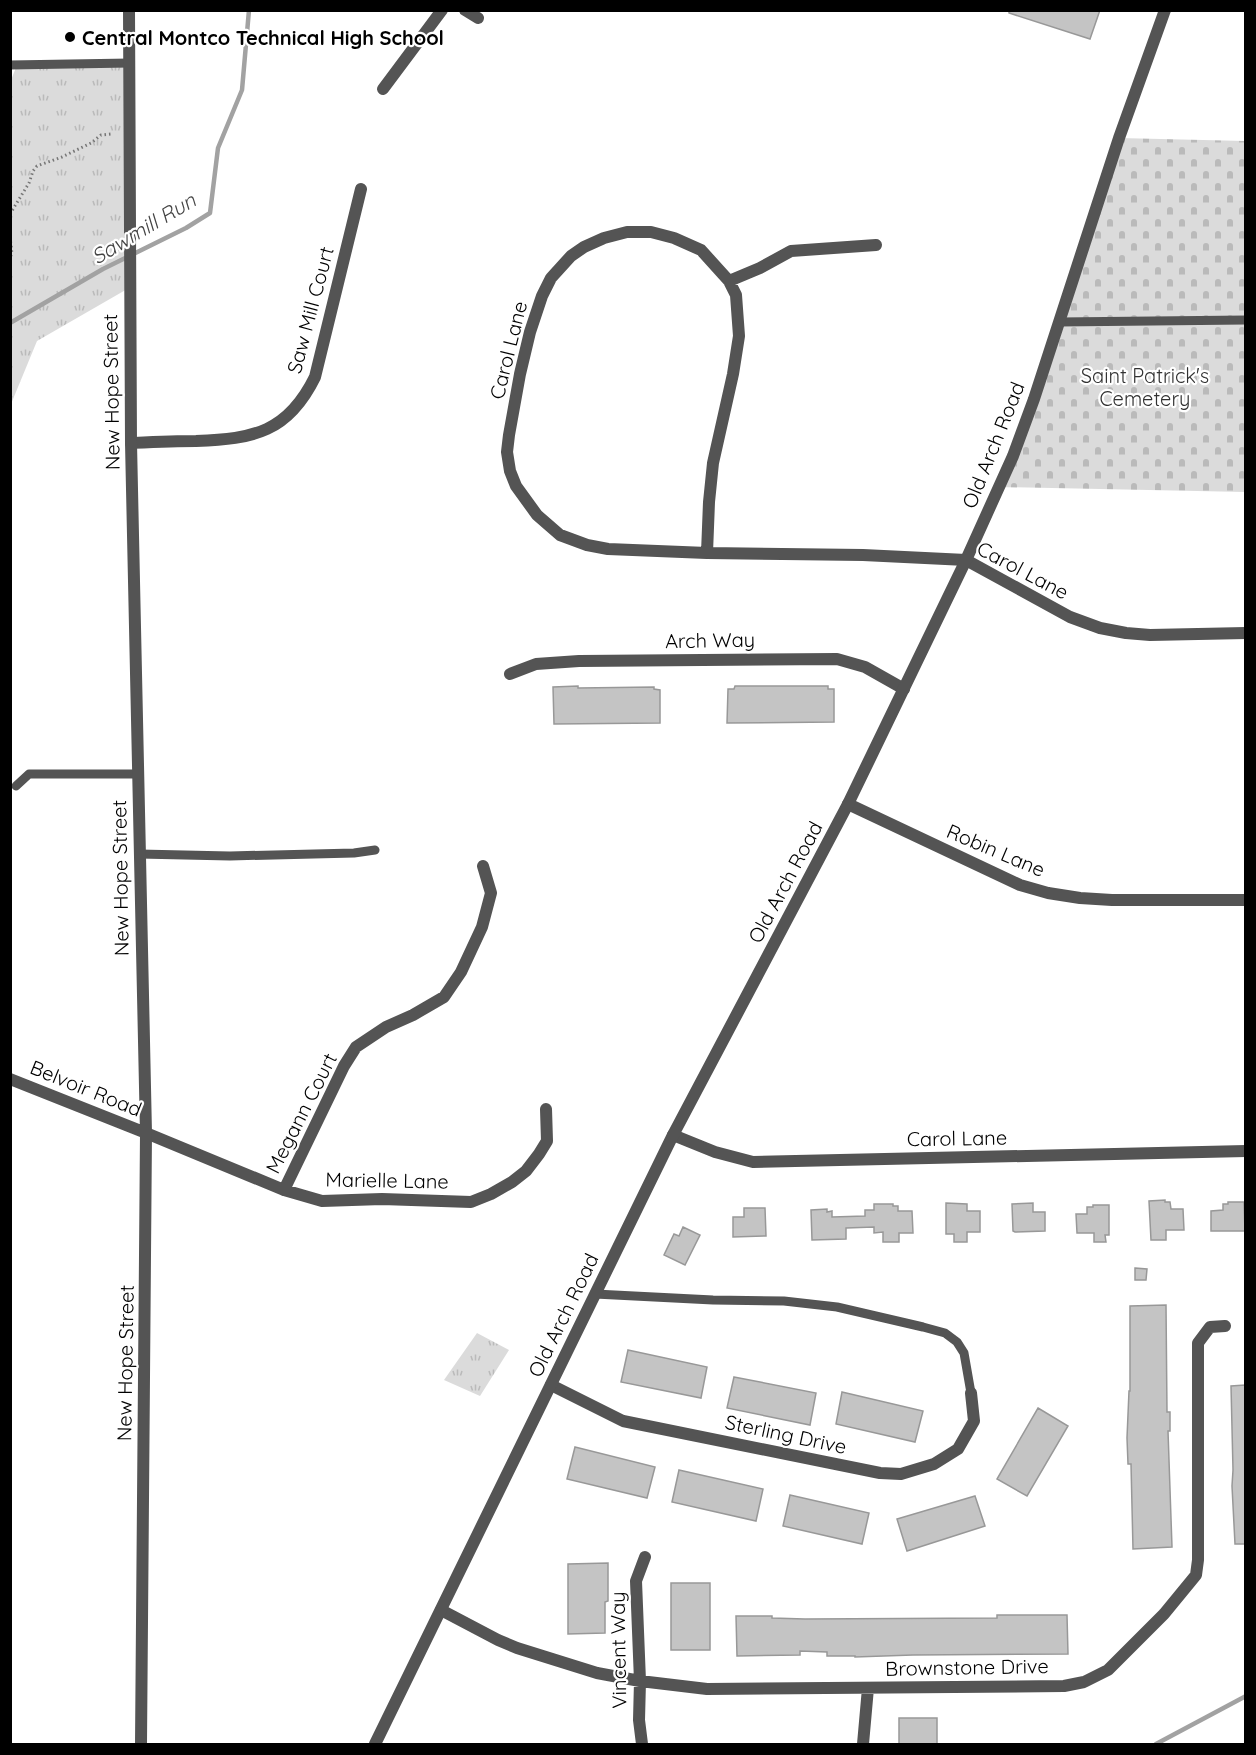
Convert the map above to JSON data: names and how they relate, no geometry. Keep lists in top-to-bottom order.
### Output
{
  "streets": {
    "street": [
      "Saw Mill Court",
      "Carol Lane",
      "New Hope Street",
      "Old Arch Road",
      "Arch Way",
      "Robin Lane",
      "Belvoir Road",
      "Megann Court",
      "Marielle Lane",
      "Sterling Drive",
      "Vincent Way",
      "Brownstone Drive"
    ]
  },
  "crossings": [
    ["Saw Mill Court", "New Hope Street"],
    ["Carol Lane", "Old Arch Road"],
    ["New Hope Street", "Belvoir Road"],
    ["New Hope Street", "Marielle Lane"],
    ["Old Arch Road", "Arch Way"],
    ["Old Arch Road", "Robin Lane"],
    ["Old Arch Road", "Sterling Drive"],
    ["Old Arch Road", "Brownstone Drive"],
    ["Belvoir Road", "Marielle Lane"],
    ["Megann Court", "Marielle Lane"],
    ["Vincent Way", "Brownstone Drive"]
  ],
  "water": ["Sawmill Run"],
  "parks": ["Saint Patrick's Cemetery"],
  "places": ["Central Montco Technical High School"]
}
